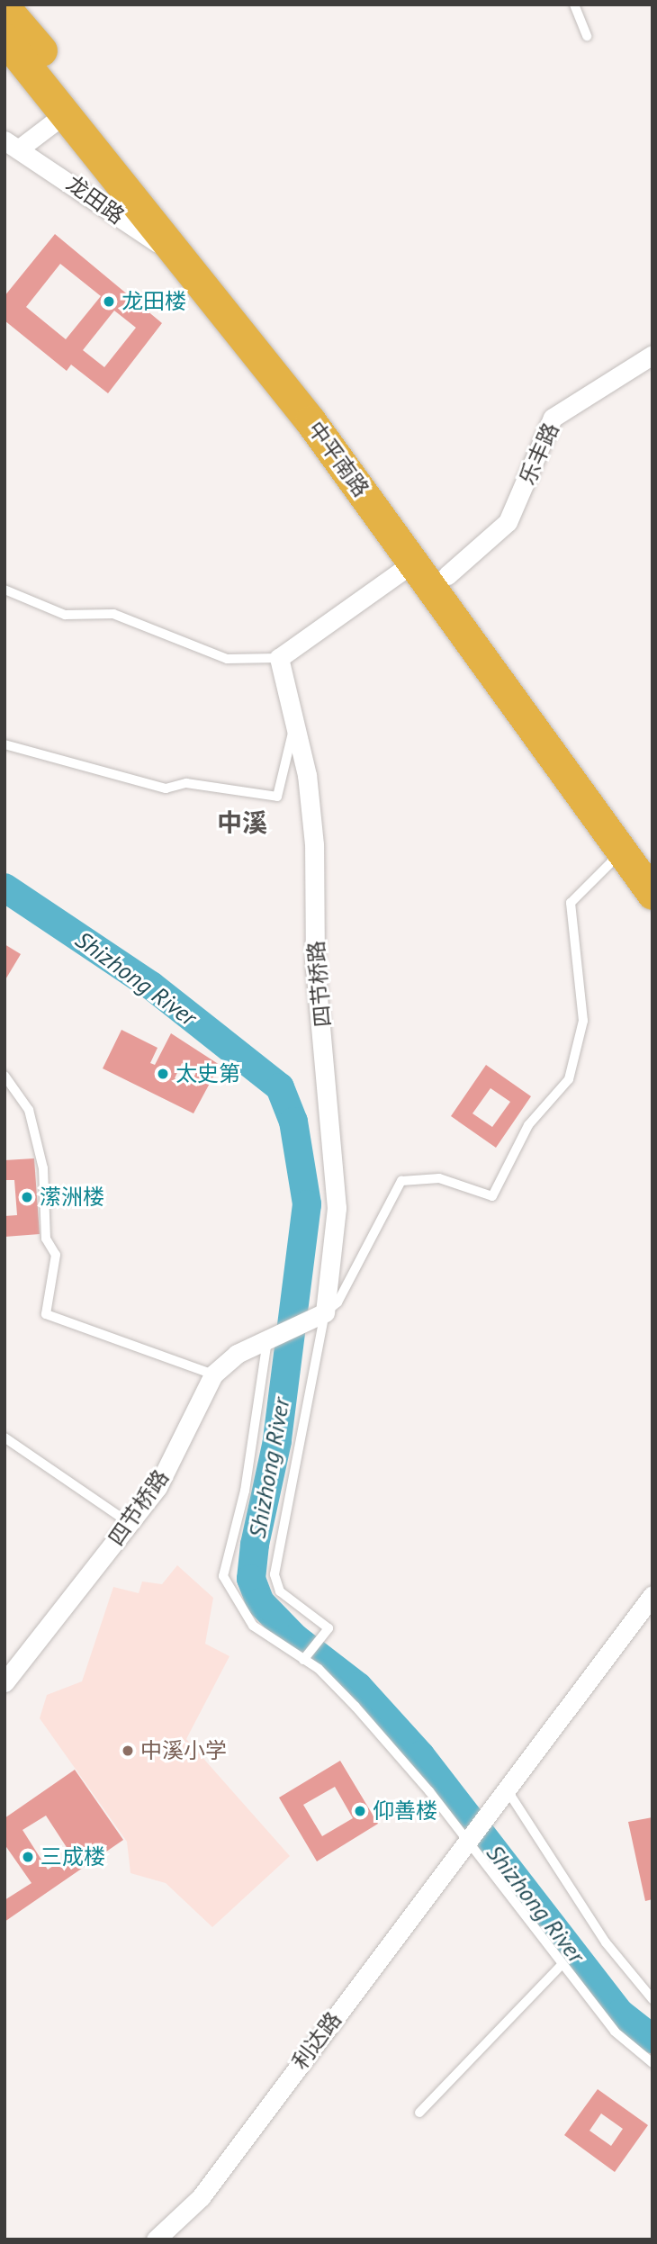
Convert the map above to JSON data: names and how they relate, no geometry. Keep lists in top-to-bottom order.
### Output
{
  "streets": {
    "highway": ["中平南路"],
    "street": [
      "龙田路",
      "乐丰路",
      "四节桥路",
      "利达路"
    ]
  },
  "crossings": [
    ["龙田路", "中平南路"]
  ],
  "districts": ["中溪"],
  "water": ["Shizhong River"],
  "places": [
    "龙田楼",
    "太史第",
    "潆洲楼",
    "中溪小学",
    "仰善楼",
    "三成楼"
  ]
}
